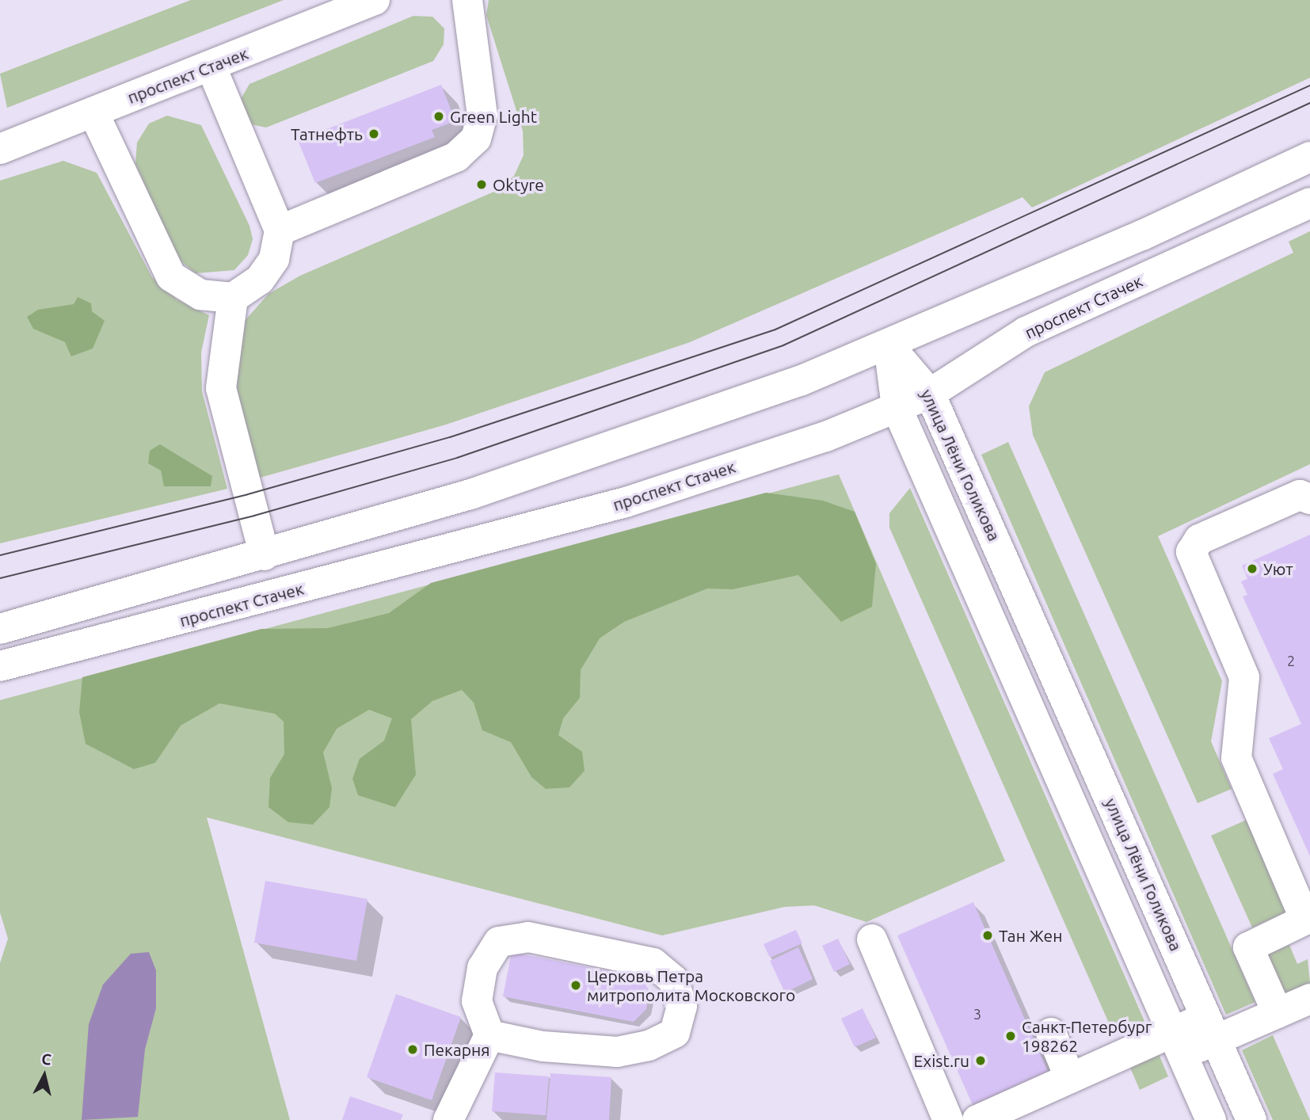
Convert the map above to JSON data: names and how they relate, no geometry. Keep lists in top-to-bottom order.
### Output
{
  "streets": {
    "main road": ["проспект Стачек", "улица Лёни Голикова"]
  },
  "crossings": [
    ["проспект Стачек", "улица Лёни Голикова"]
  ],
  "places": [
    "Green Light",
    "Татнефть",
    "Oktyre",
    "Уют",
    "Тан Жен",
    "Церковь Петра митрополита Московского",
    "Санкт-Петербург 198262",
    "Пекарня",
    "Exist.ru"
  ],
  "house_numbers": ["2", "3"],
  "north": "top"
}
